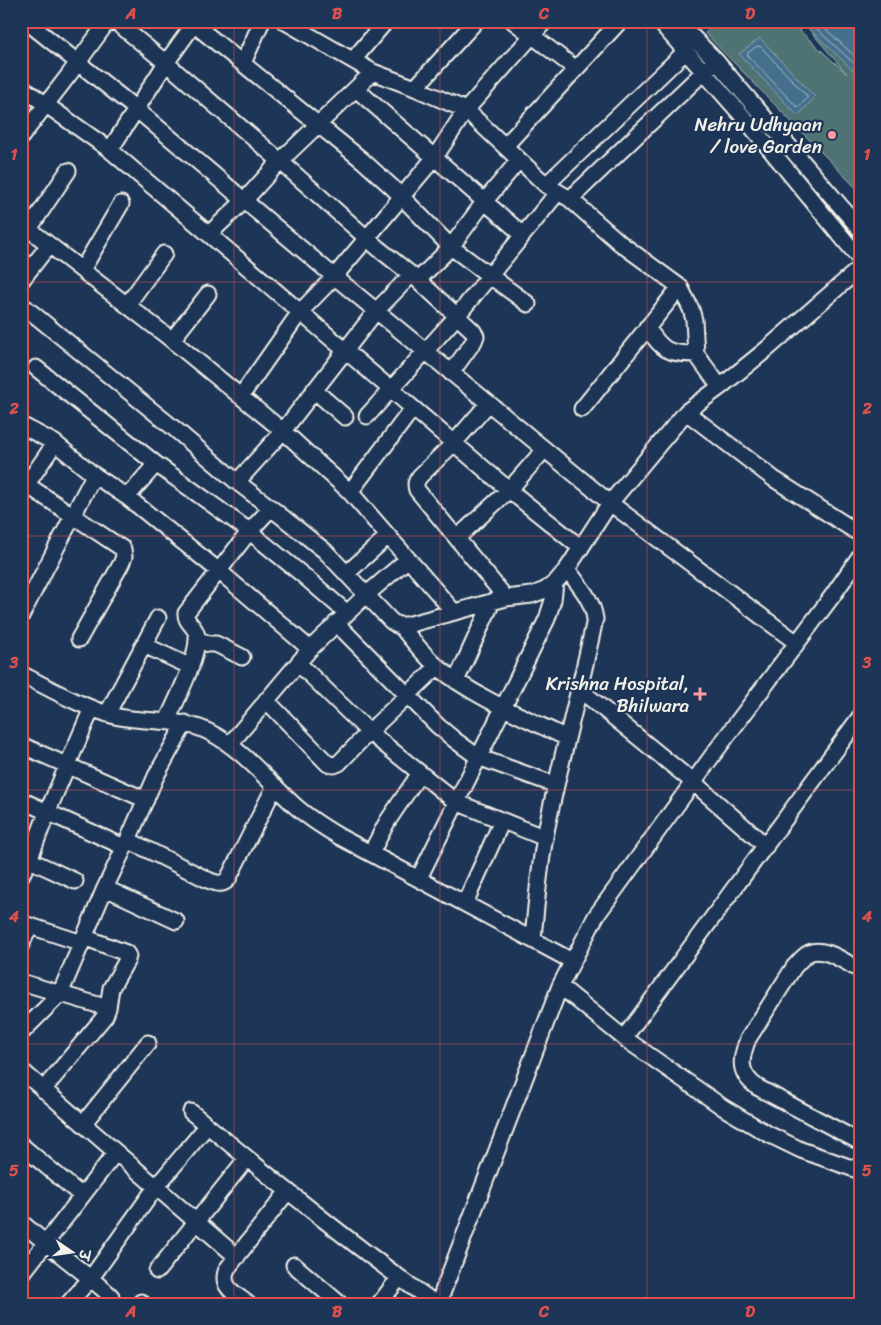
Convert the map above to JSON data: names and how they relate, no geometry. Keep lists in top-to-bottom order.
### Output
{
  "places": {
    "other": ["Nehru Udhyaan / love Garden"],
    "health": ["Krishna Hospital, Bhilwara"]
  },
  "north": "right",
  "grid": {
    "columns": [
      "A",
      "B",
      "C",
      "D"
    ],
    "rows": [
      "1",
      "2",
      "3",
      "4",
      "5"
    ]
  }
}
